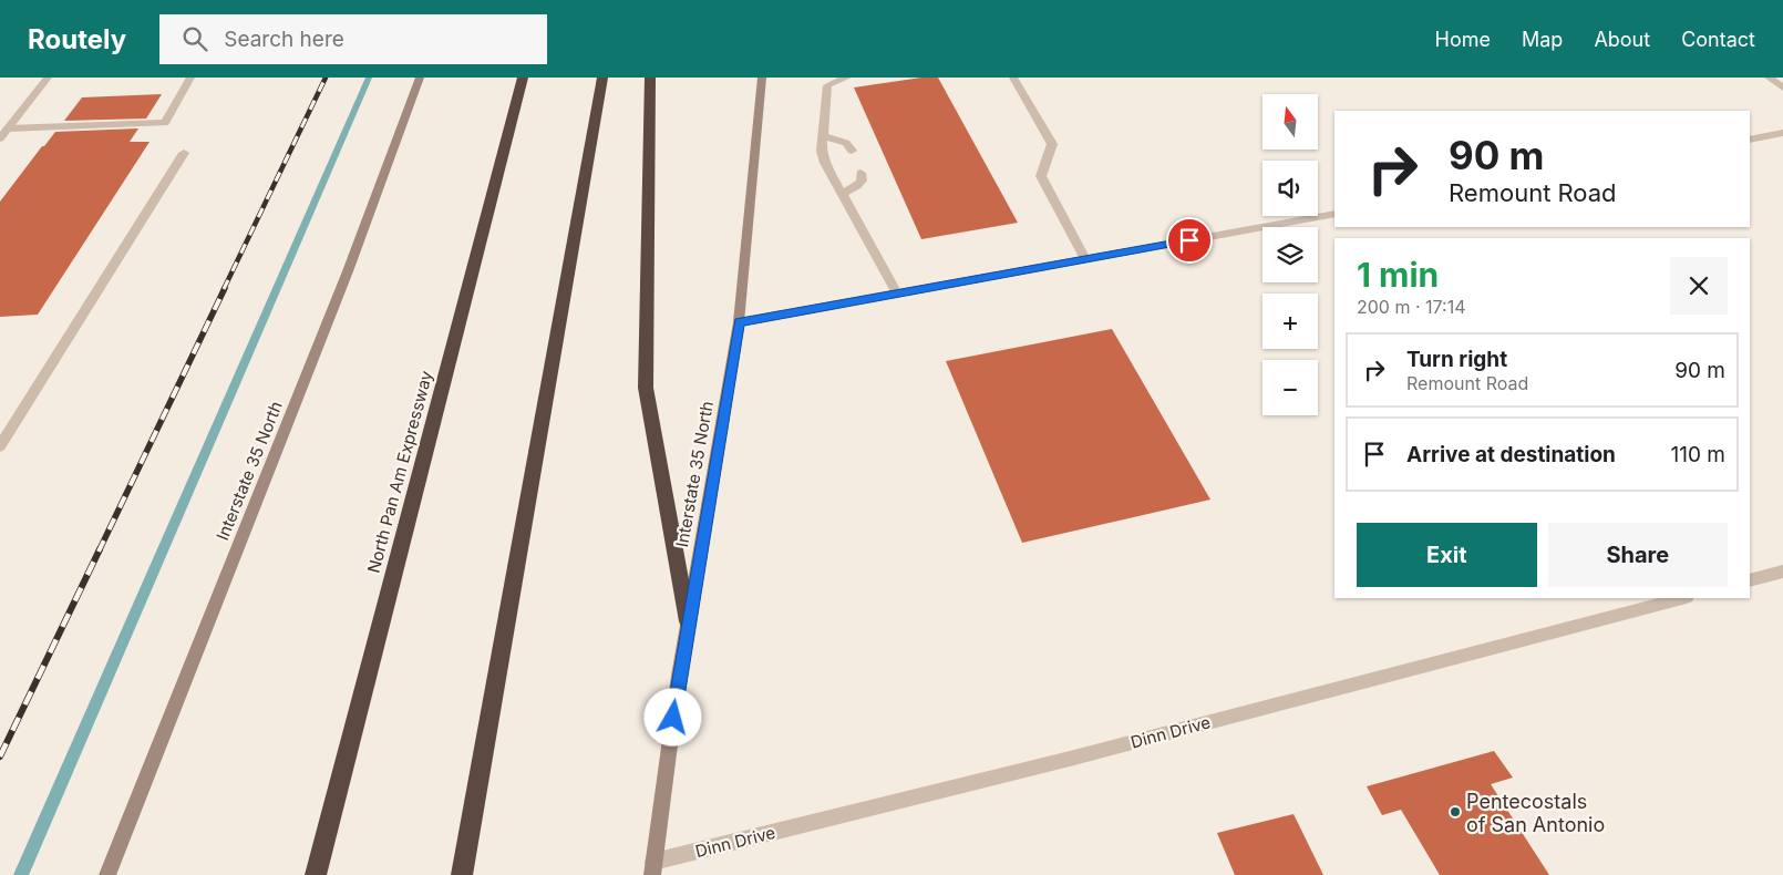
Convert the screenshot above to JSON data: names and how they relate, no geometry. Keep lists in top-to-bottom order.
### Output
{
  "streets": {
    "highway": ["North Pan Am Expressway"],
    "main road": ["Interstate 35 North"],
    "street": ["Dinn Drive"]
  },
  "crossings": [
    ["Interstate 35 North", "Dinn Drive"]
  ],
  "places": ["Pentecostals of San Antonio"],
  "north": "top",
  "page": {
    "header": "Routely",
    "search": "Search here",
    "nav": [
      "Home",
      "Map",
      "About",
      "Contact"
    ],
    "map_buttons": ["+", "−"],
    "turn": ["90 m", "Remount Road"],
    "heading": ["1 min", "200 m · 17:14"],
    "list": [
      {
        "name": "Turn right",
        "note": "Remount Road",
        "value": "90 m"
      },
      {
        "name": "Arrive at destination",
        "value": "110 m"
      }
    ],
    "buttons": ["Exit", "Share"]
  }
}
